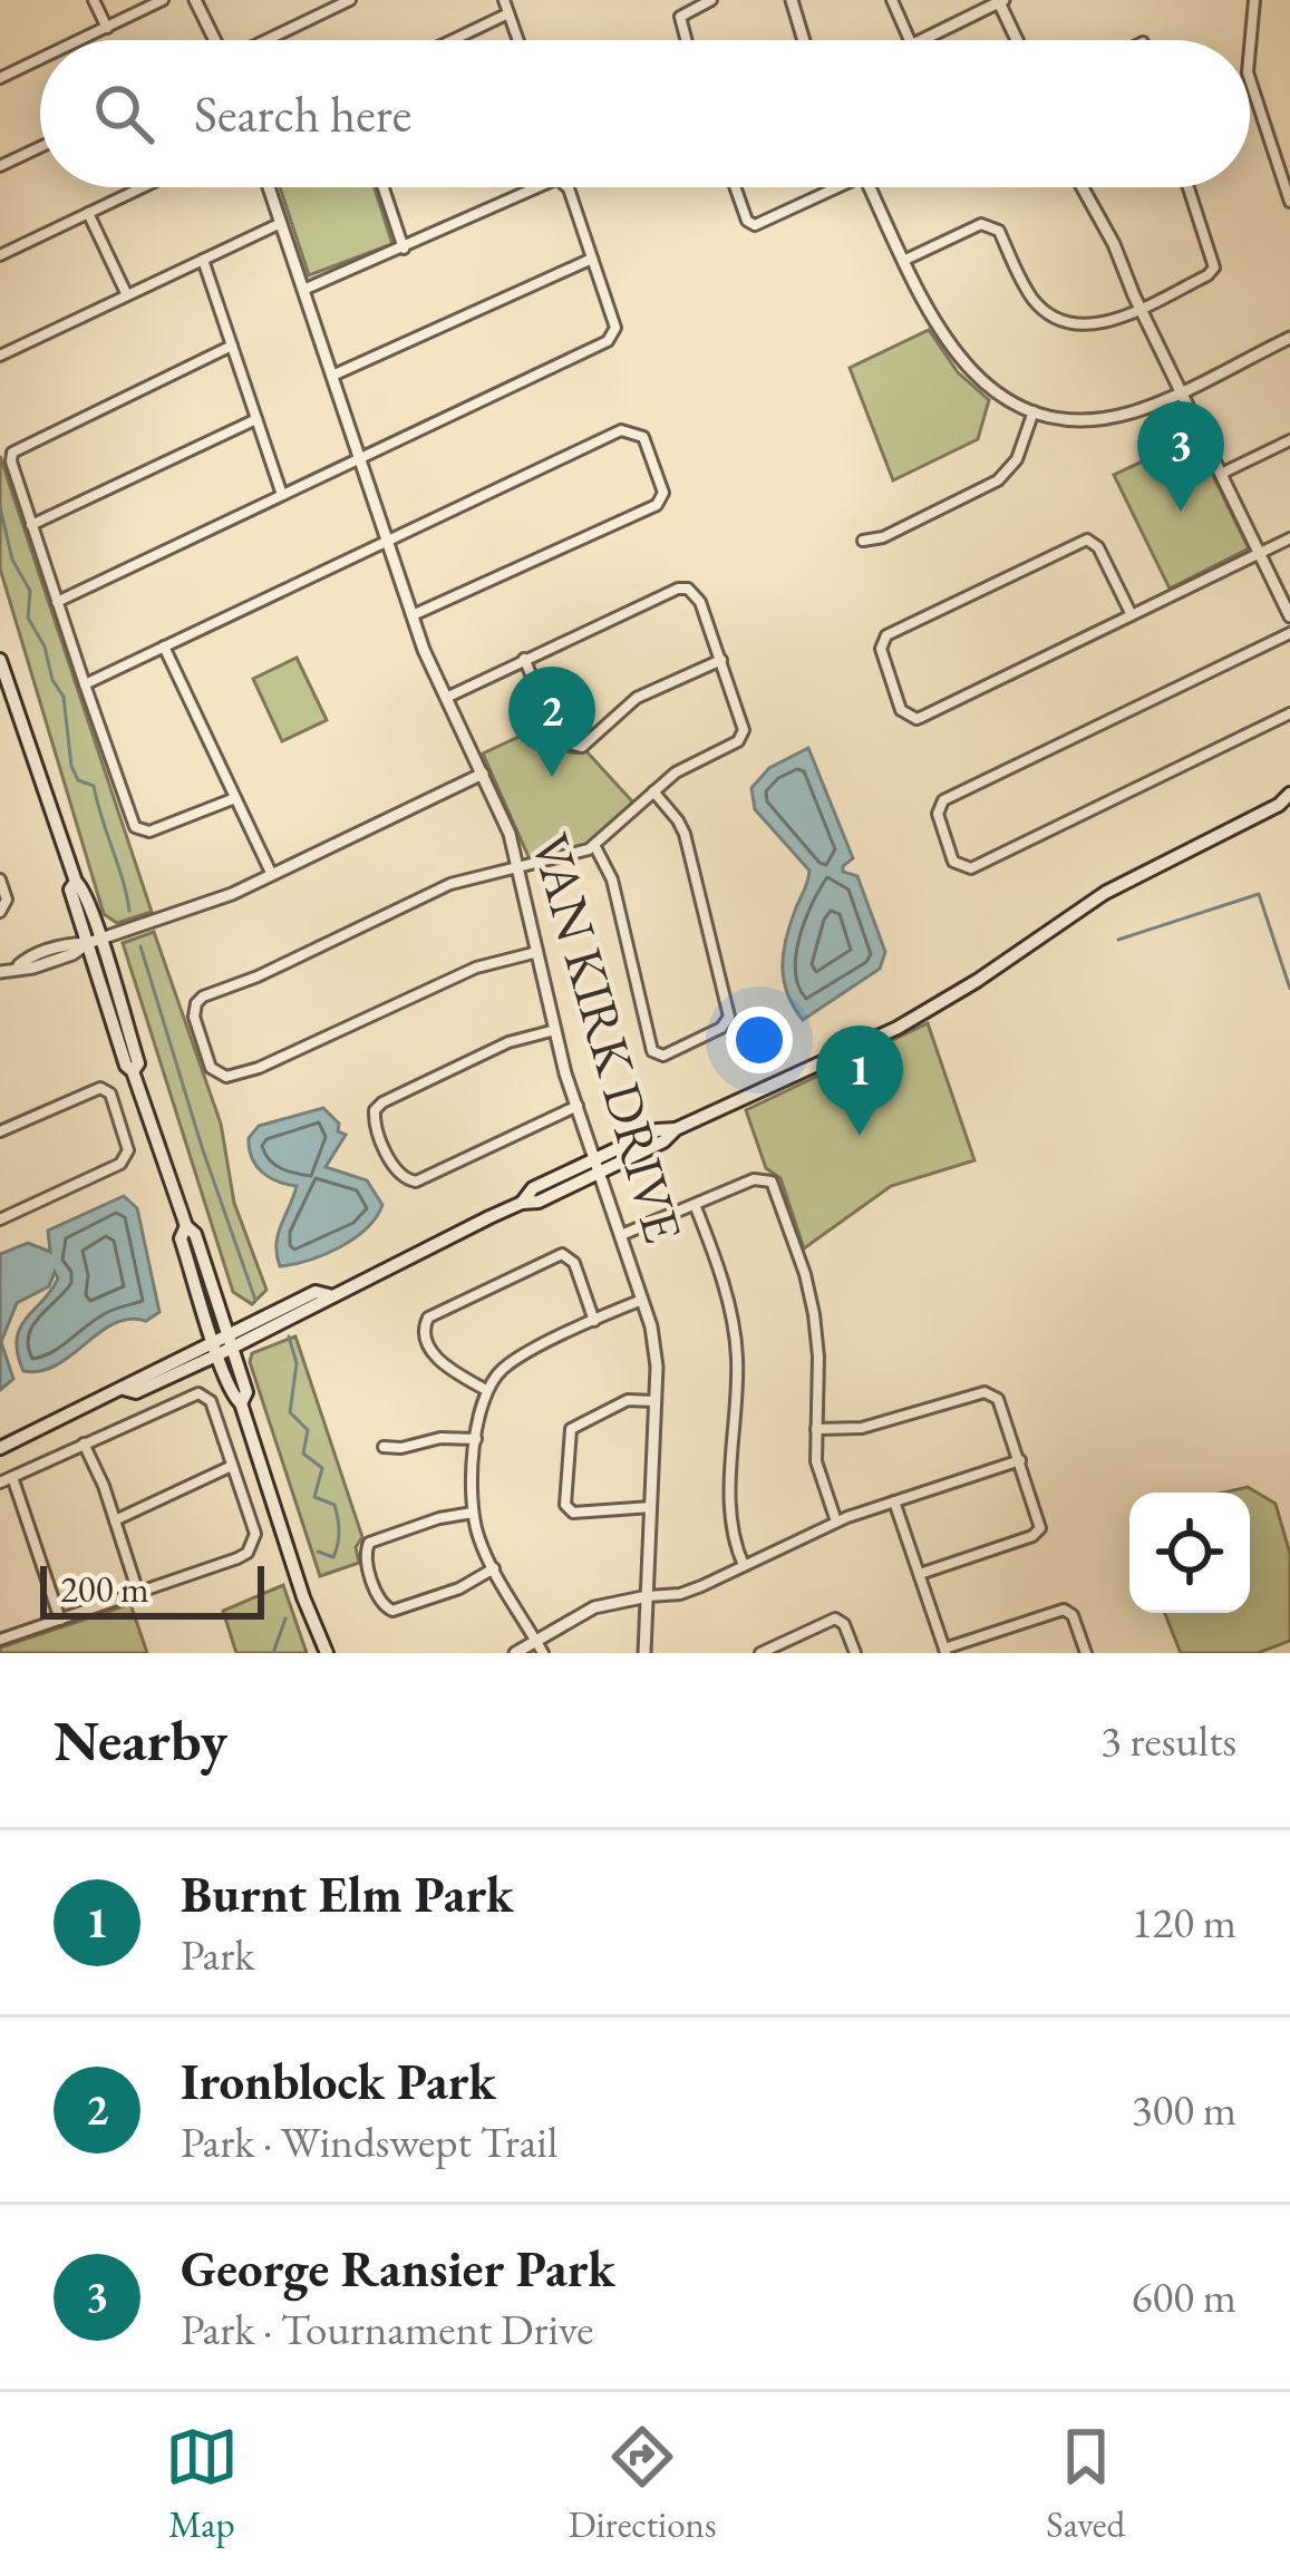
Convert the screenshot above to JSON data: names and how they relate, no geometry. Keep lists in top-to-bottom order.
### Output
{
  "streets": {
    "street": ["VAN KIRK DRIVE"]
  },
  "scale_bar": "200 m",
  "page": {
    "search": "Search here",
    "pins": ["3", "2", "1"],
    "scale": "200 m",
    "heading": ["Nearby", "3 results"],
    "list": [
      {
        "mark": "1",
        "name": "Burnt Elm Park",
        "note": "Park",
        "value": "120 m"
      },
      {
        "mark": "2",
        "name": "Ironblock Park",
        "note": "Park · Windswept Trail",
        "value": "300 m"
      },
      {
        "mark": "3",
        "name": "George Ransier Park",
        "note": "Park · Tournament Drive",
        "value": "600 m"
      }
    ],
    "nav": ["Map", "Directions", "Saved"]
  }
}
